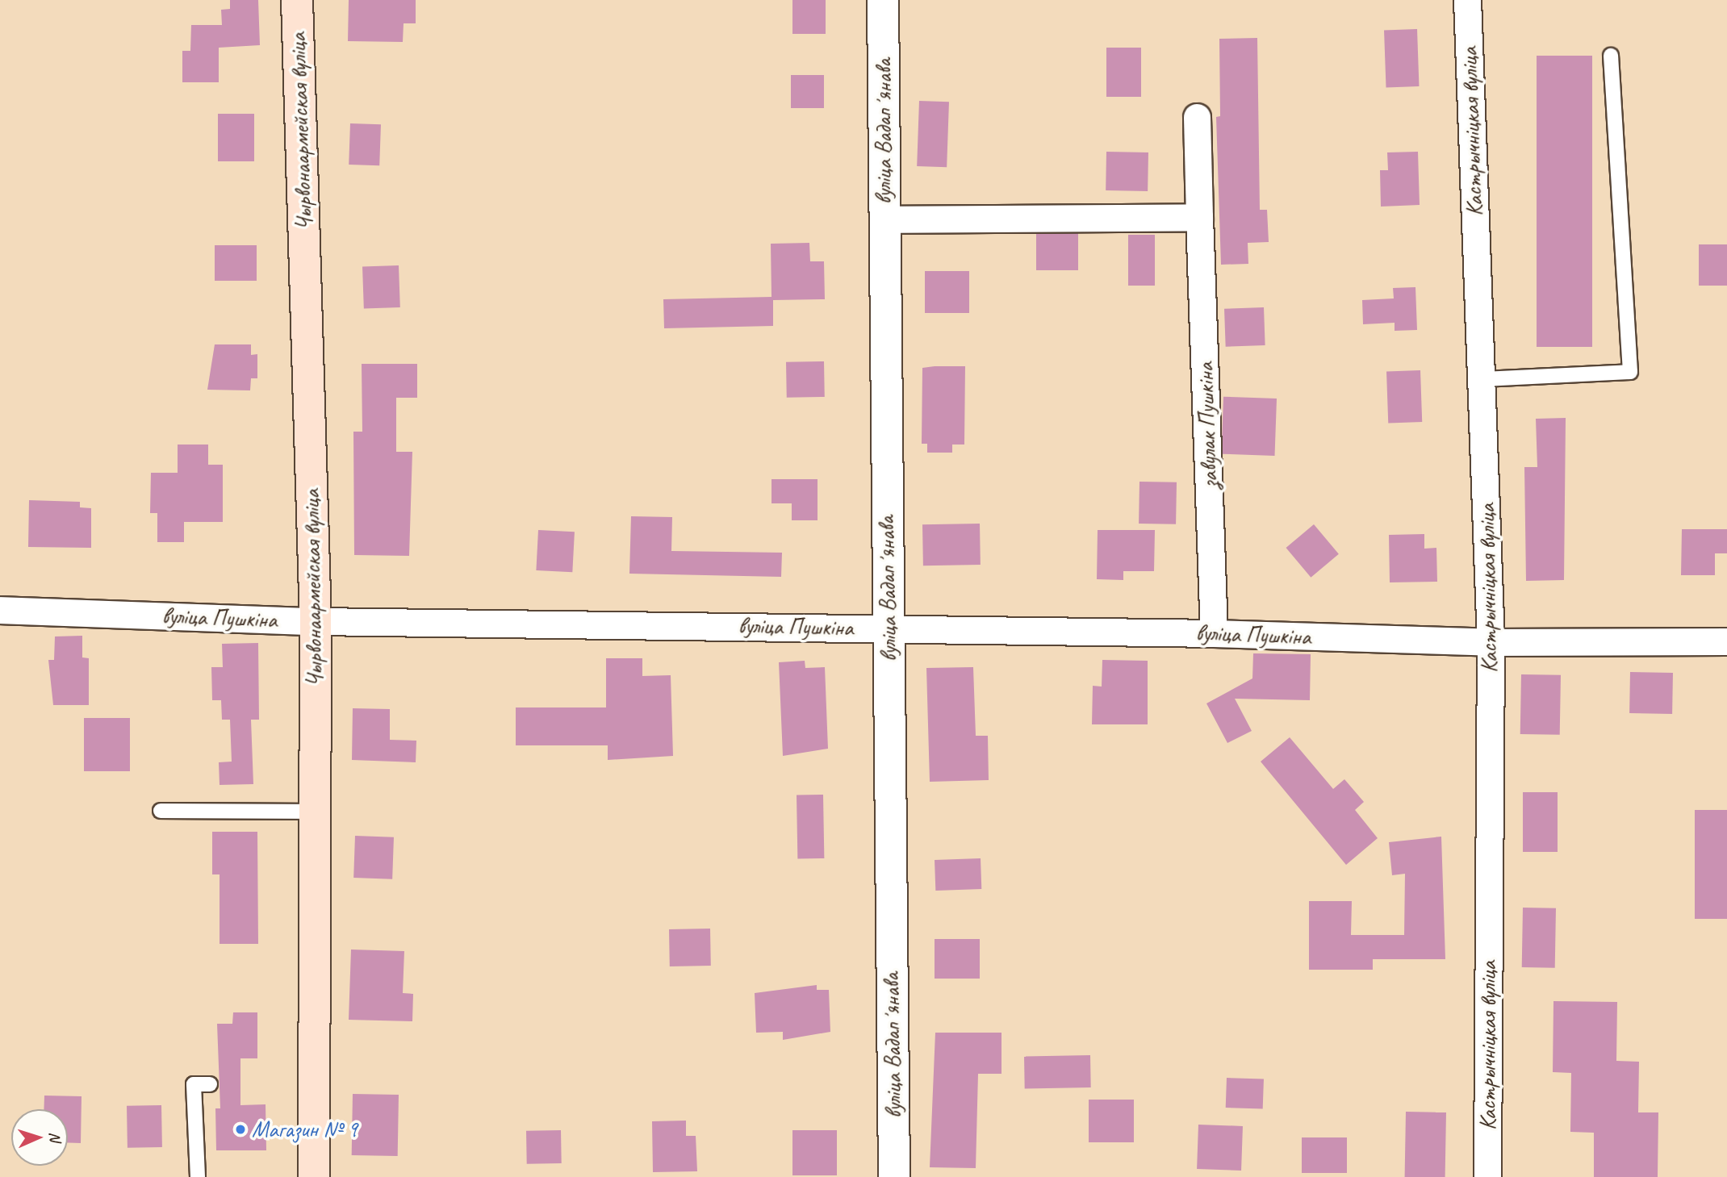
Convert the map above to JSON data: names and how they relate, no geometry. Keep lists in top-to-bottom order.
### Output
{
  "streets": {
    "main road": ["Чырвонаармейская вуліца"],
    "street": [
      "вуліца Вадапʼянава",
      "Кастрычніцкая вуліца",
      "завулак Пушкіна",
      "вуліца Пушкіна"
    ]
  },
  "crossings": [
    ["Чырвонаармейская вуліца", "вуліца Пушкіна"],
    ["вуліца Вадапʼянава", "вуліца Пушкіна"],
    ["Кастрычніцкая вуліца", "вуліца Пушкіна"],
    ["завулак Пушкіна", "вуліца Пушкіна"]
  ],
  "places": ["Магазин № 9"],
  "north": "right"
}
